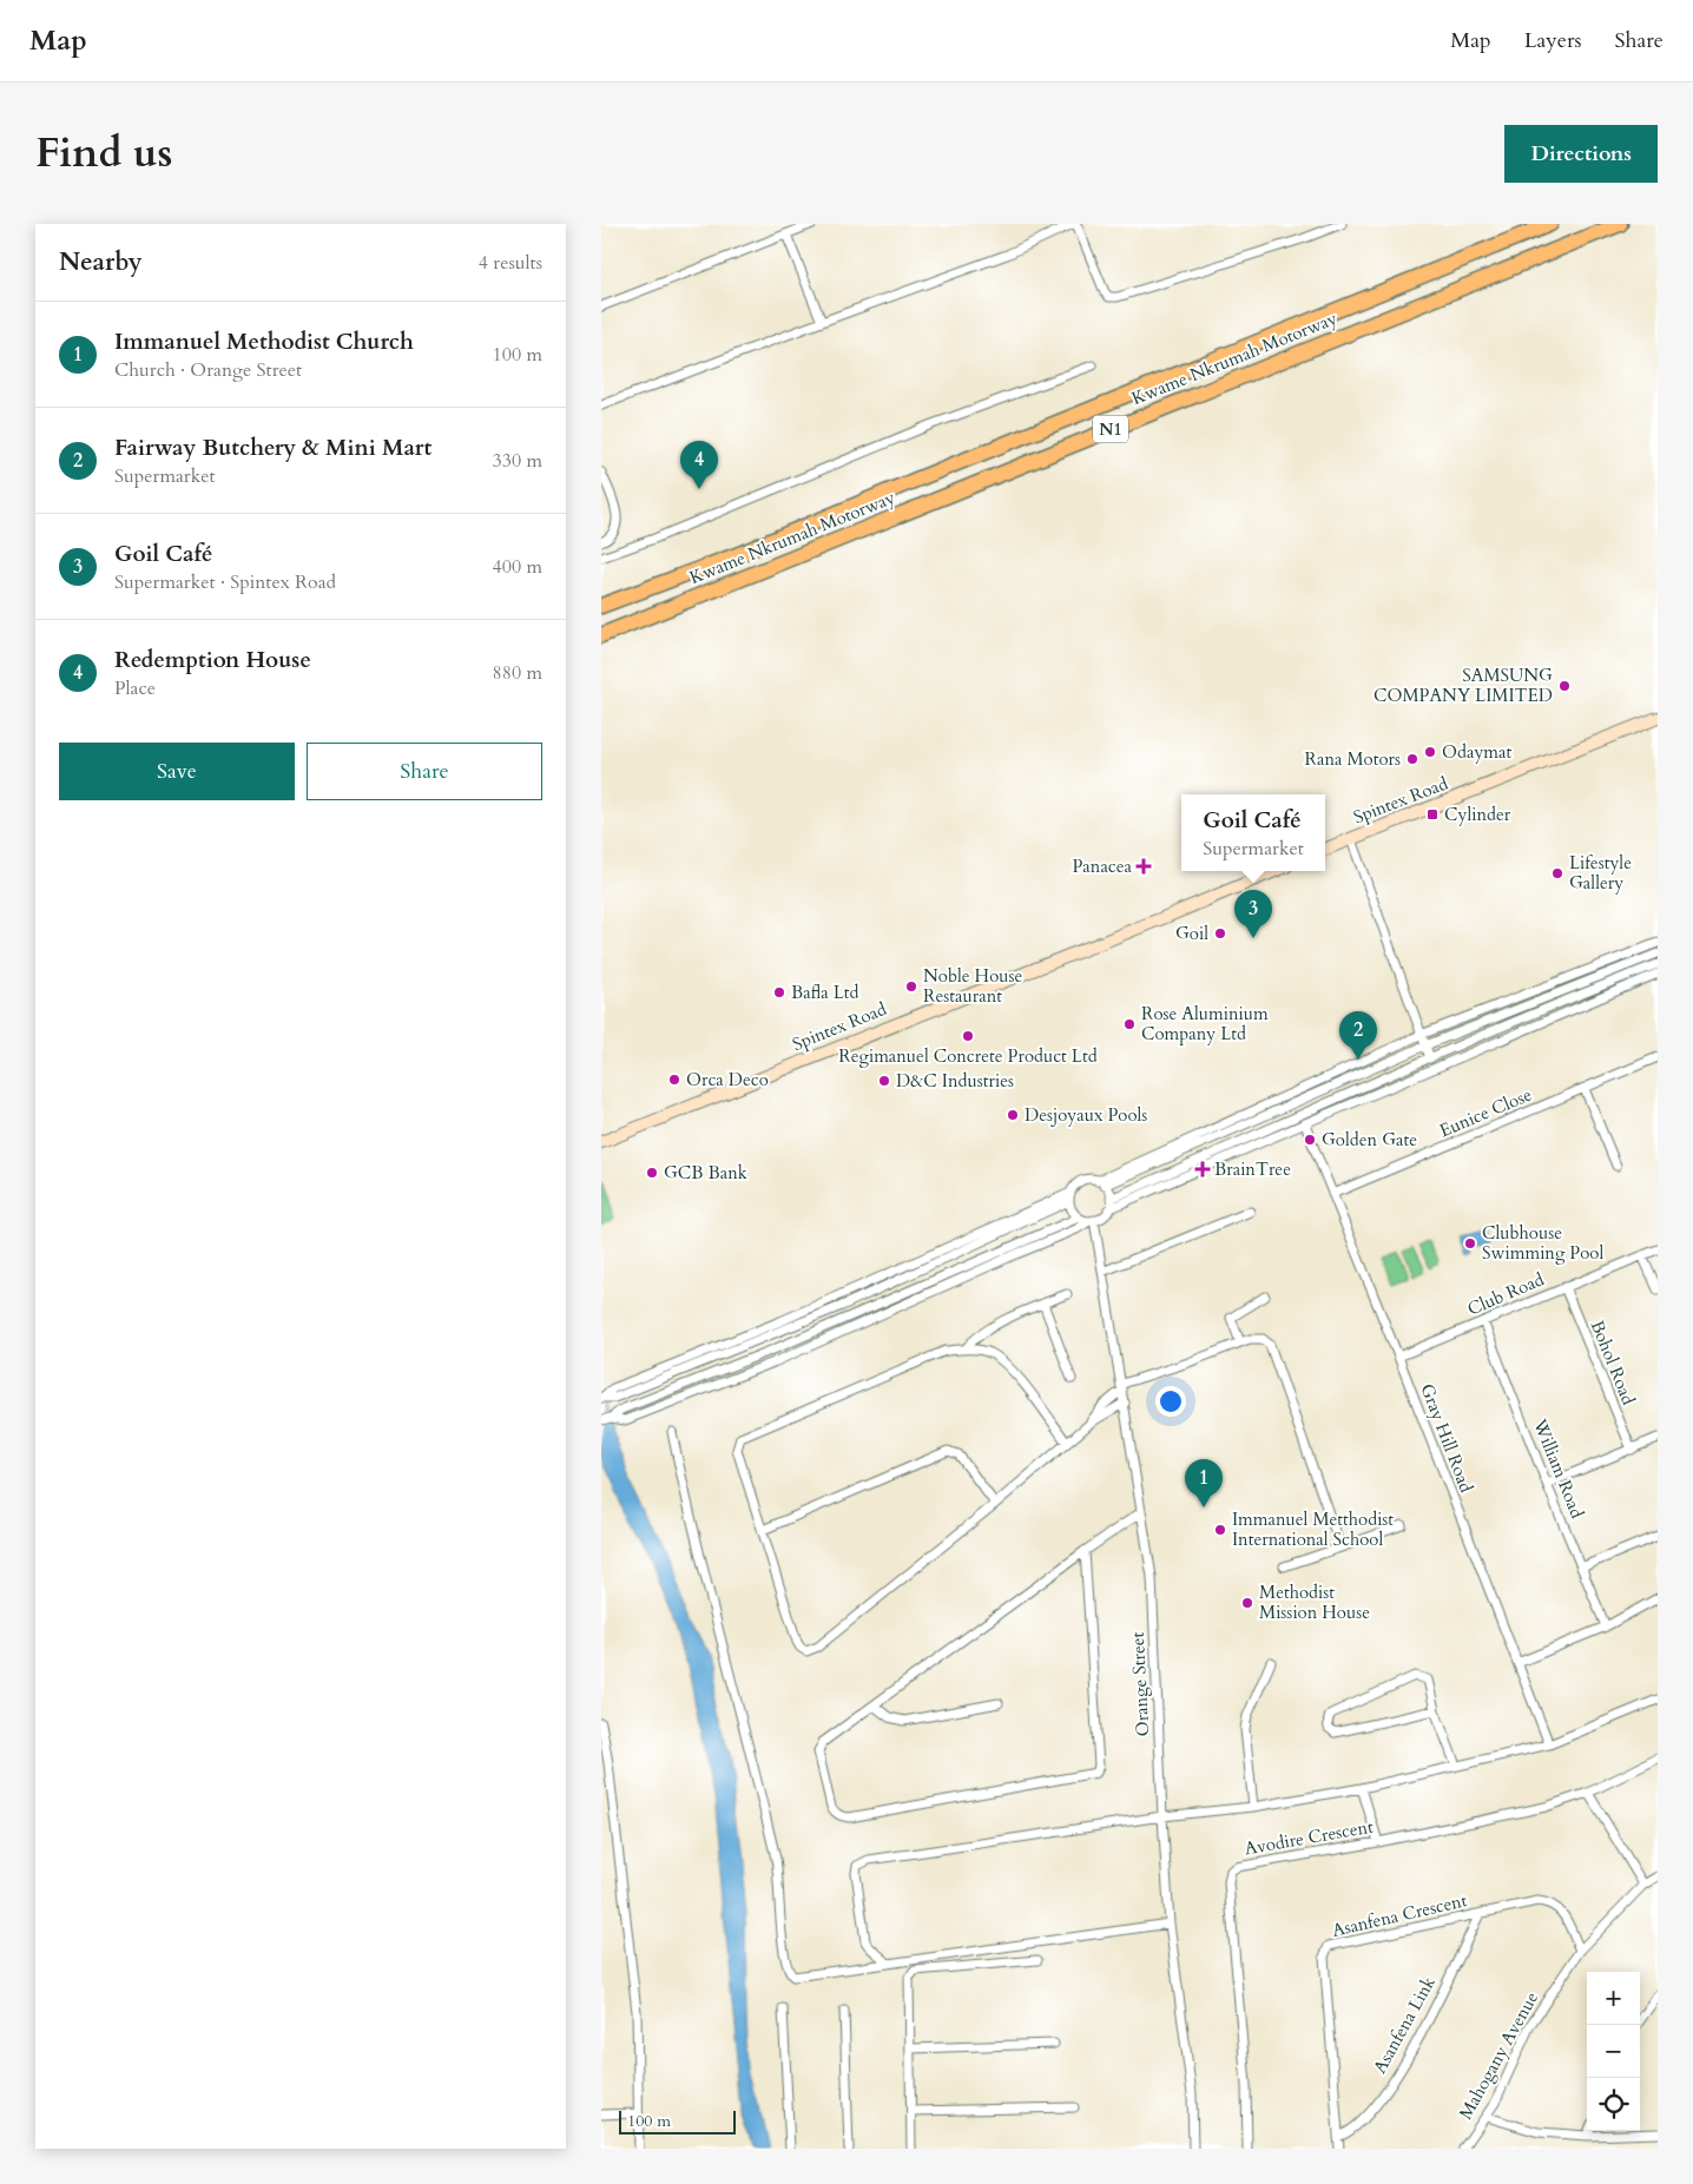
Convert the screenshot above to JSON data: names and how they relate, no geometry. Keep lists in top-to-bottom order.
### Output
{
  "streets": {
    "highway": ["Kwame Nkrumah Motorway", "N1"],
    "main road": ["Spintex Road"],
    "street": [
      "Eunice Close",
      "Club Road",
      "Bohol Road",
      "Gray Hill Road",
      "William Road",
      "Orange Street",
      "Avodire Crescent",
      "Asanfena Crescent",
      "Asanfena Link",
      "Mahogany Avenue"
    ]
  },
  "crossings": [
    ["Eunice Close", "Gray Hill Road"],
    ["Club Road", "Bohol Road"],
    ["Club Road", "Gray Hill Road"],
    ["Club Road", "William Road"],
    ["Asanfena Crescent", "Asanfena Link"],
    ["Asanfena Crescent", "Mahogany Avenue"]
  ],
  "places": {
    "other": [
      "SAMSUNG COMPANY LIMITED",
      "Odaymat",
      "Rana Motors",
      "Lifestyle Gallery",
      "Goil",
      "Noble House Restaurant",
      "Bafla Ltd",
      "Rose Aluminium Company Ltd",
      "Regimanuel Concrete Product Ltd",
      "Orca Deco",
      "D&C Industries",
      "Desjoyaux Pools",
      "Golden Gate",
      "GCB Bank",
      "Clubhouse Swimming Pool",
      "Immanuel Metthodist International School",
      "Methodist Mission House"
    ],
    "transit": ["Cylinder"],
    "health": ["Panacea", "BrainTree"]
  },
  "scale_bar": "100 m",
  "page": {
    "header": "Map",
    "nav": ["Map", "Layers", "Share"],
    "title": "Find us",
    "buttons": [
      "Directions",
      ["Save", "Share"]
    ],
    "heading": ["Nearby", "4 results"],
    "list": [
      {
        "mark": "1",
        "name": "Immanuel Methodist Church",
        "note": "Church · Orange Street",
        "value": "100 m"
      },
      {
        "mark": "2",
        "name": "Fairway Butchery & Mini Mart",
        "note": "Supermarket",
        "value": "330 m"
      },
      {
        "mark": "3",
        "name": "Goil Café",
        "note": "Supermarket · Spintex Road",
        "value": "400 m"
      },
      {
        "mark": "4",
        "name": "Redemption House",
        "note": "Place",
        "value": "880 m"
      }
    ],
    "pins": [
      "4",
      "3",
      "2",
      "1"
    ],
    "popup": ["Goil Café", "Supermarket"],
    "map_buttons": ["+", "−"],
    "scale": "100 m"
  }
}
